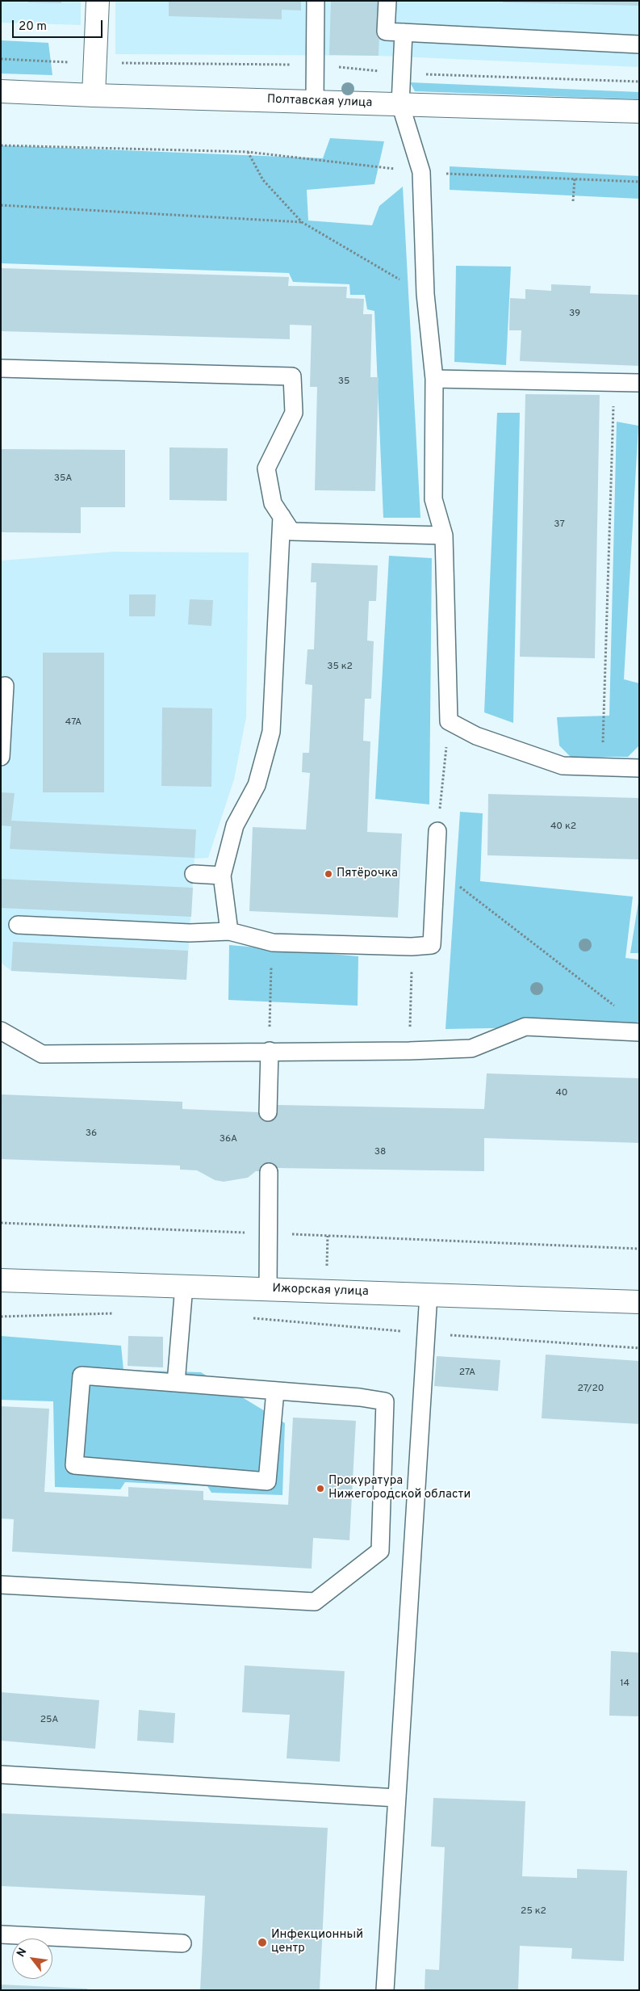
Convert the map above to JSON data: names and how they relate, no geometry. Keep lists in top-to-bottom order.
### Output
{
  "streets": {
    "street": ["Полтавская улица", "Ижорская улица"]
  },
  "places": ["Пятёрочка", "Прокуратура Нижегородской области", "Инфекционный центр"],
  "house_numbers": [
    "39",
    "35",
    "35А",
    "37",
    "35 к2",
    "47А",
    "40 к2",
    "40",
    "36",
    "36А",
    "38",
    "27А",
    "27/20",
    "14",
    "25А",
    "25 к2"
  ],
  "scale_bar": "20 m",
  "north": "top left"
}
